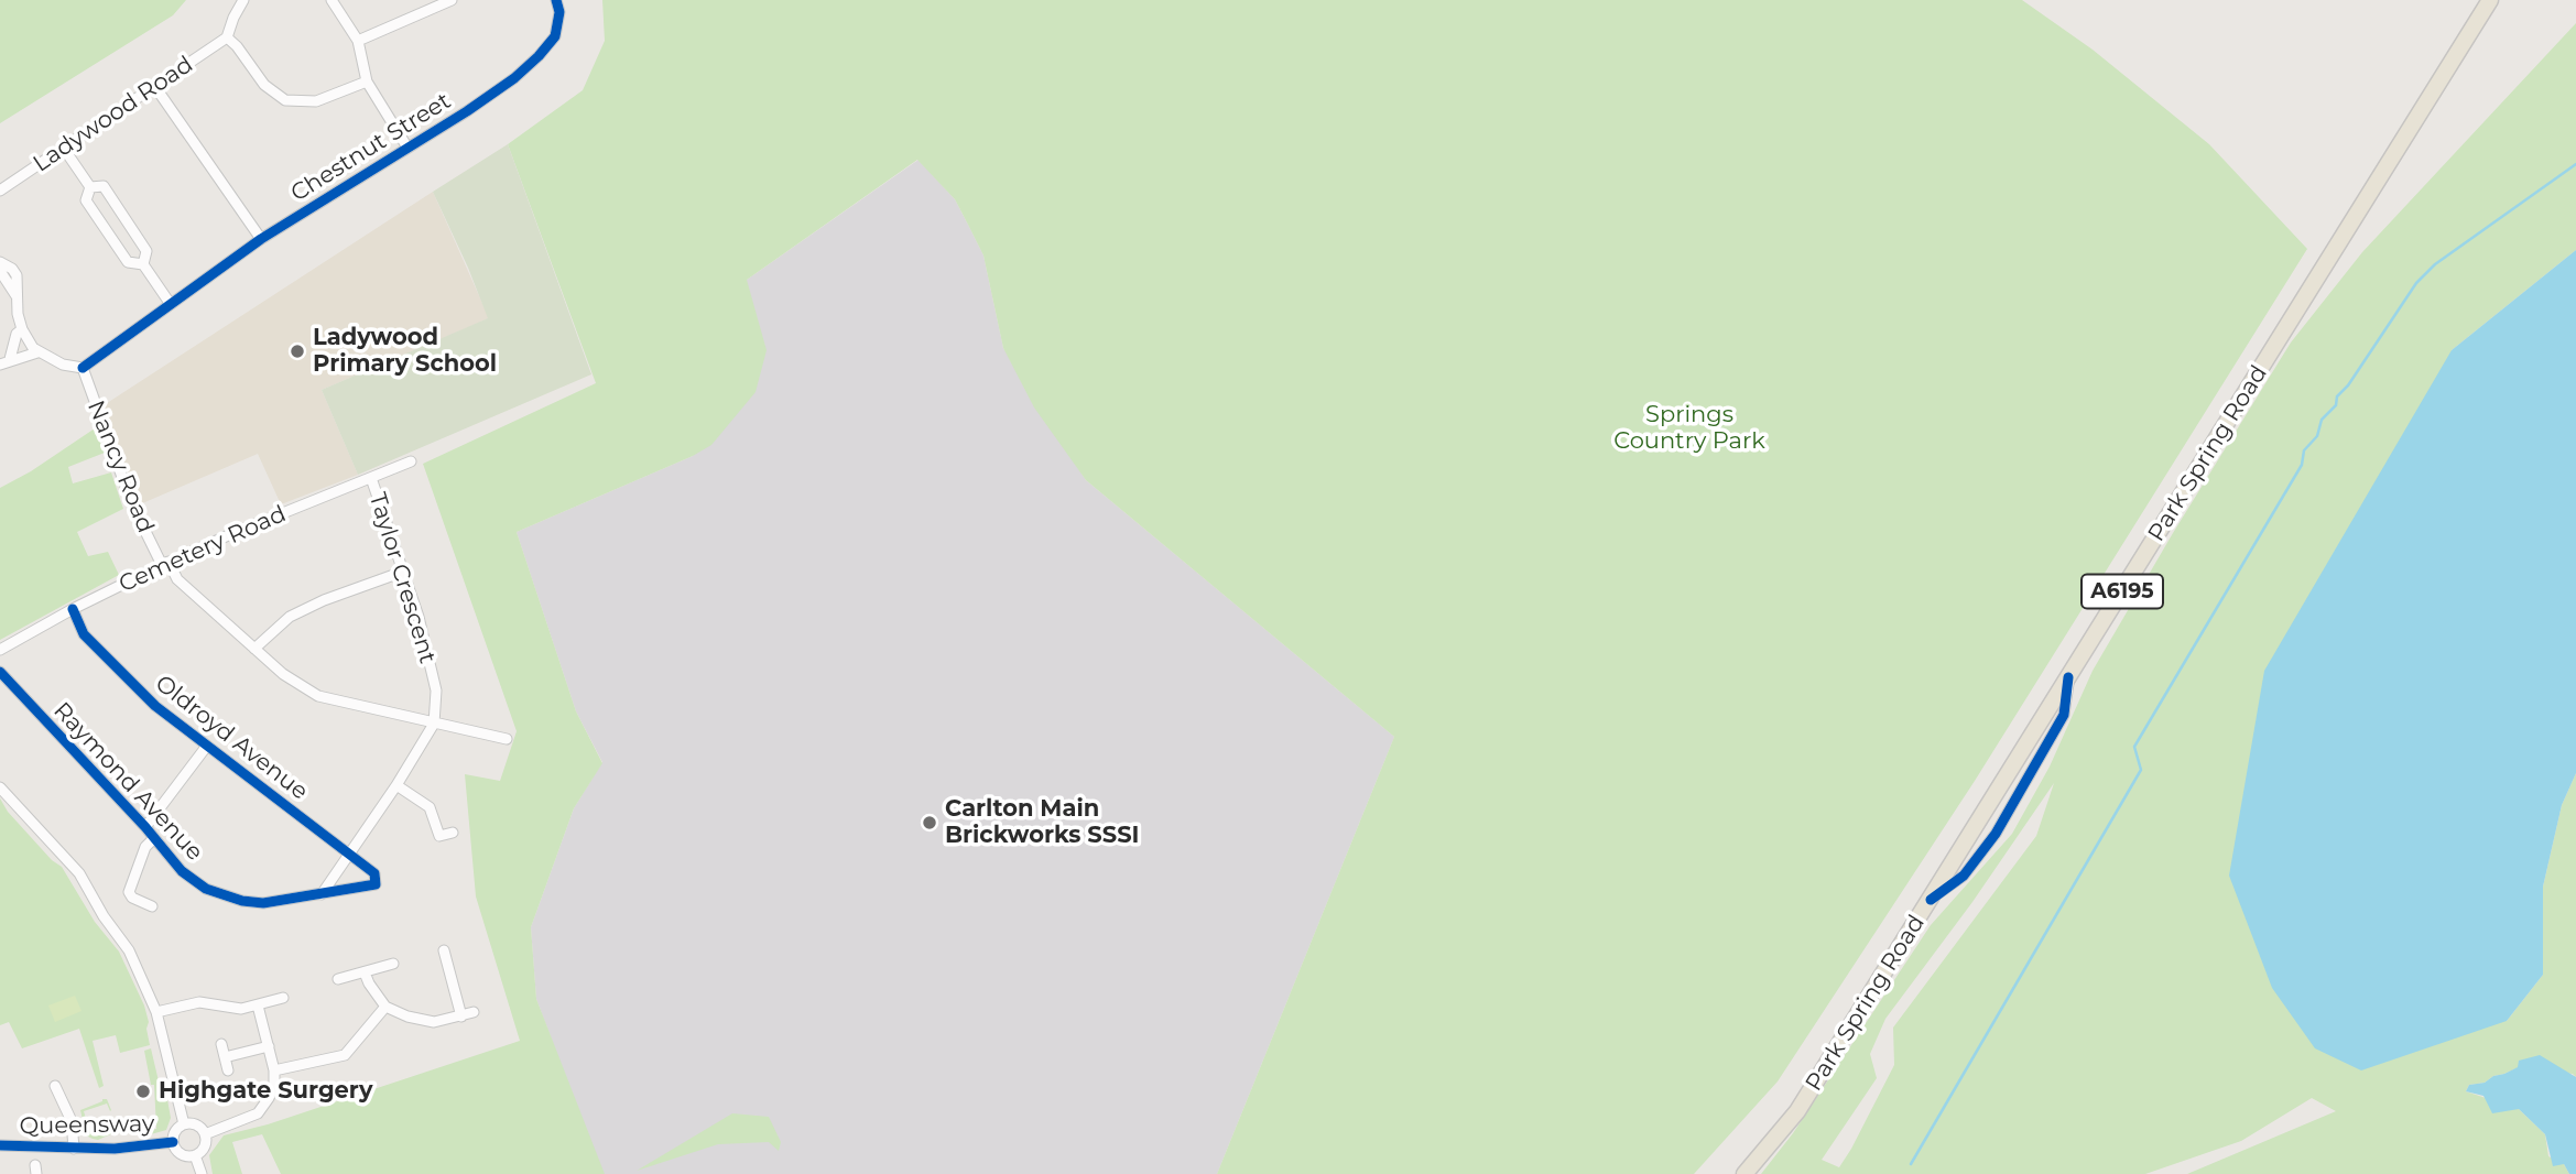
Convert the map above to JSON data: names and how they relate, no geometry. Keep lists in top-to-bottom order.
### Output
{
  "streets": {
    "main road": ["Park Spring Road", "A6195"],
    "street": [
      "Ladywood Road",
      "Chestnut Street",
      "Nancy Road",
      "Cemetery Road",
      "Taylor Crescent",
      "Oldroyd Avenue",
      "Raymond Avenue",
      "Queensway"
    ]
  },
  "crossings": [
    ["Nancy Road", "Cemetery Road"],
    ["Nancy Road", "Taylor Crescent"],
    ["Cemetery Road", "Taylor Crescent"],
    ["Cemetery Road", "Oldroyd Avenue"],
    ["Oldroyd Avenue", "Raymond Avenue"]
  ],
  "parks": ["Springs Country Park"],
  "places": ["Ladywood Primary School", "Carlton Main Brickworks SSSI", "Highgate Surgery"]
}
